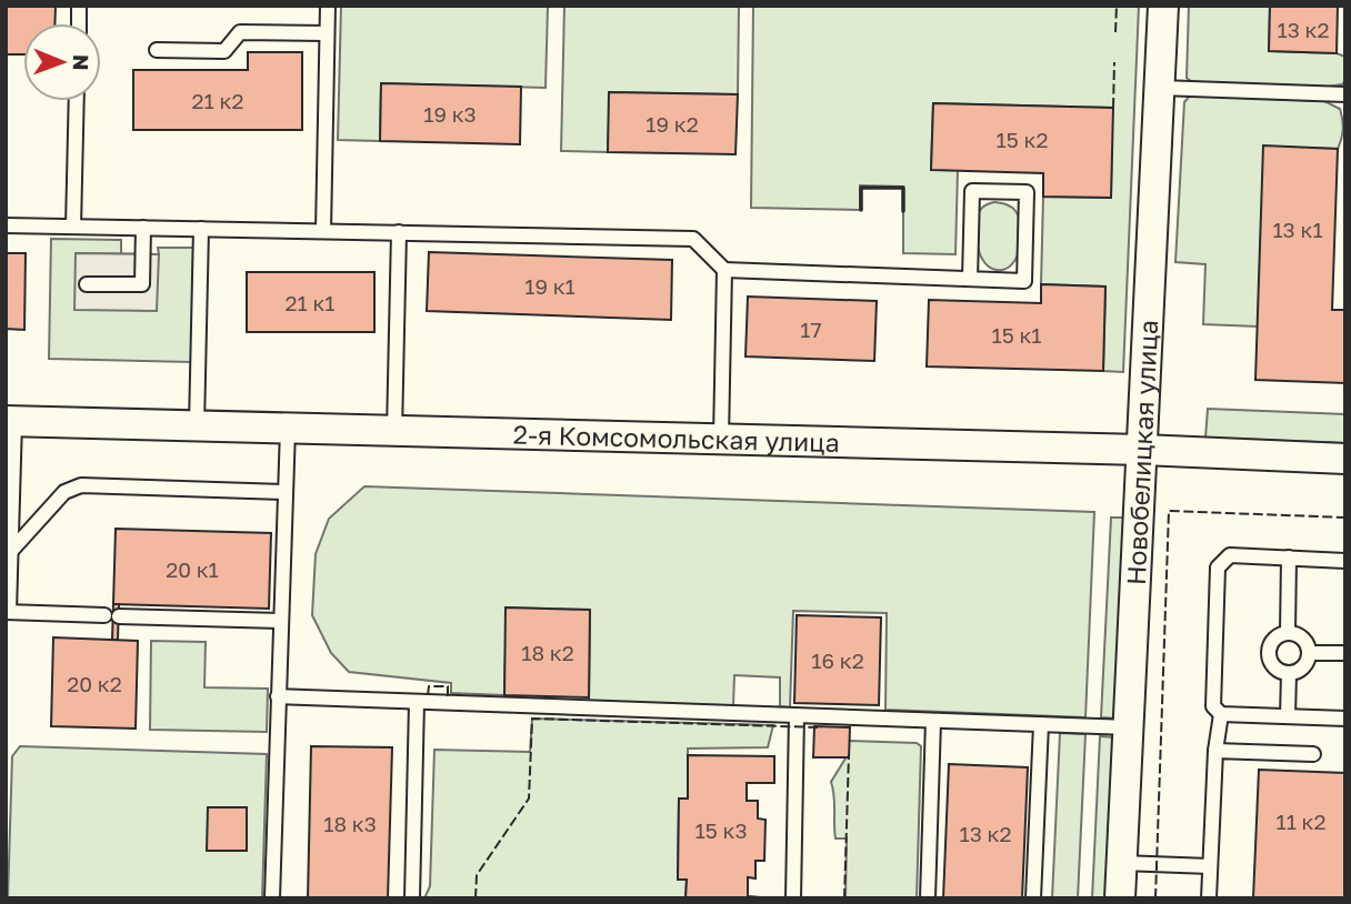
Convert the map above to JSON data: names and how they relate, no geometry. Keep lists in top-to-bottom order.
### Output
{
  "streets": {
    "street": ["2-я Комсомольская улица", "Новобелицкая улица"]
  },
  "crossings": [
    ["2-я Комсомольская улица", "Новобелицкая улица"]
  ],
  "house_numbers": [
    "13 к2",
    "21 к2",
    "19 к3",
    "19 к2",
    "15 к2",
    "13 к1",
    "19 к1",
    "21 к1",
    "17",
    "15 к1",
    "20 к1",
    "18 к2",
    "16 к2",
    "20 к2",
    "11 к2",
    "18 к3",
    "15 к3",
    "13 к2"
  ],
  "north": "right"
}
